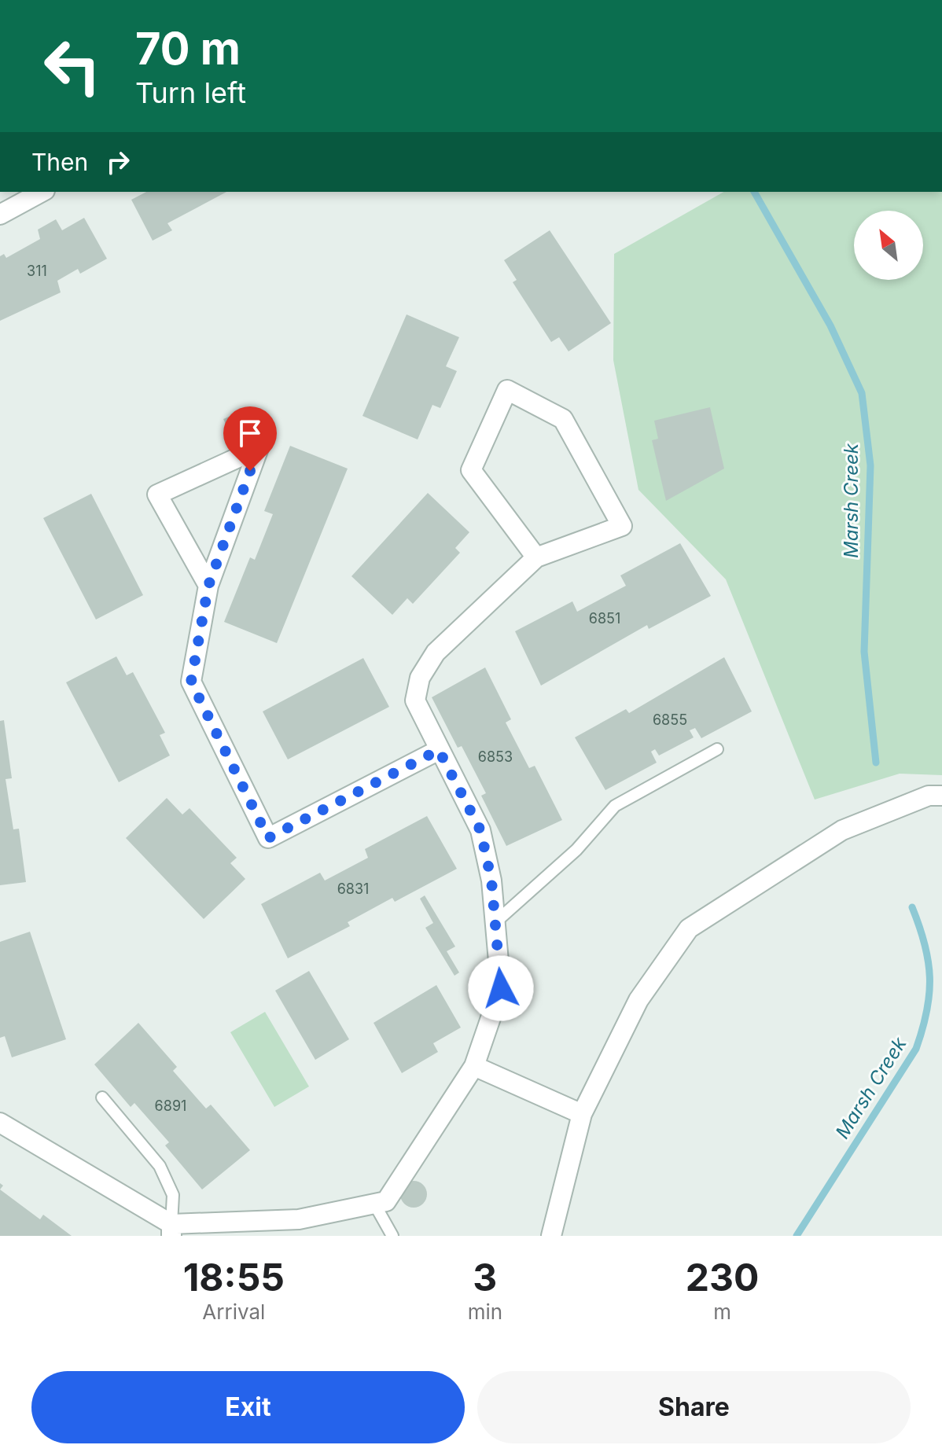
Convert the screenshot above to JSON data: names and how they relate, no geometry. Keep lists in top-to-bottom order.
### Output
{
  "water": ["Marsh Creek"],
  "house_numbers": [
    "311",
    "6851",
    "6855",
    "6853",
    "6831",
    "6891"
  ],
  "north": "top left",
  "page": {
    "turn": ["70 m", "Turn left"],
    "then": "Then",
    "eta": [
      "18:55",
      "Arrival",
      "3",
      "min",
      "230",
      "m"
    ],
    "buttons": ["Exit", "Share"]
  }
}
